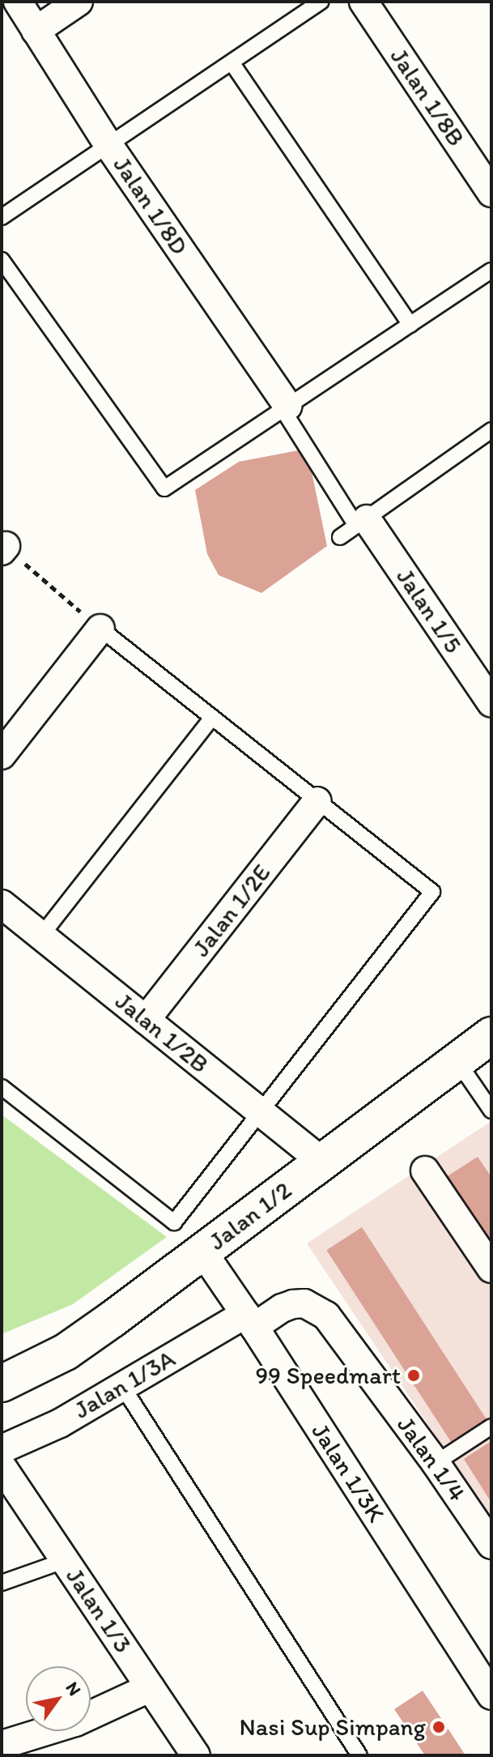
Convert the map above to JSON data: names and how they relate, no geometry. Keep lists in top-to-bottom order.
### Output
{
  "streets": {
    "street": [
      "Jalan 1/8B",
      "Jalan 1/8D",
      "Jalan 1/5",
      "Jalan 1/2E",
      "Jalan 1/2B",
      "Jalan 1/2",
      "Jalan 1/3A",
      "Jalan 1/4",
      "Jalan 1/3K",
      "Jalan 1/3"
    ]
  },
  "crossings": [
    ["Jalan 1/2E", "Jalan 1/2B"],
    ["Jalan 1/2B", "Jalan 1/2"],
    ["Jalan 1/2", "Jalan 1/3K"],
    ["Jalan 1/3A", "Jalan 1/4"],
    ["Jalan 1/3A", "Jalan 1/3K"],
    ["Jalan 1/4", "Jalan 1/3K"]
  ],
  "places": ["99 Speedmart", "Nasi Sup Simpang"],
  "north": "top right"
}
